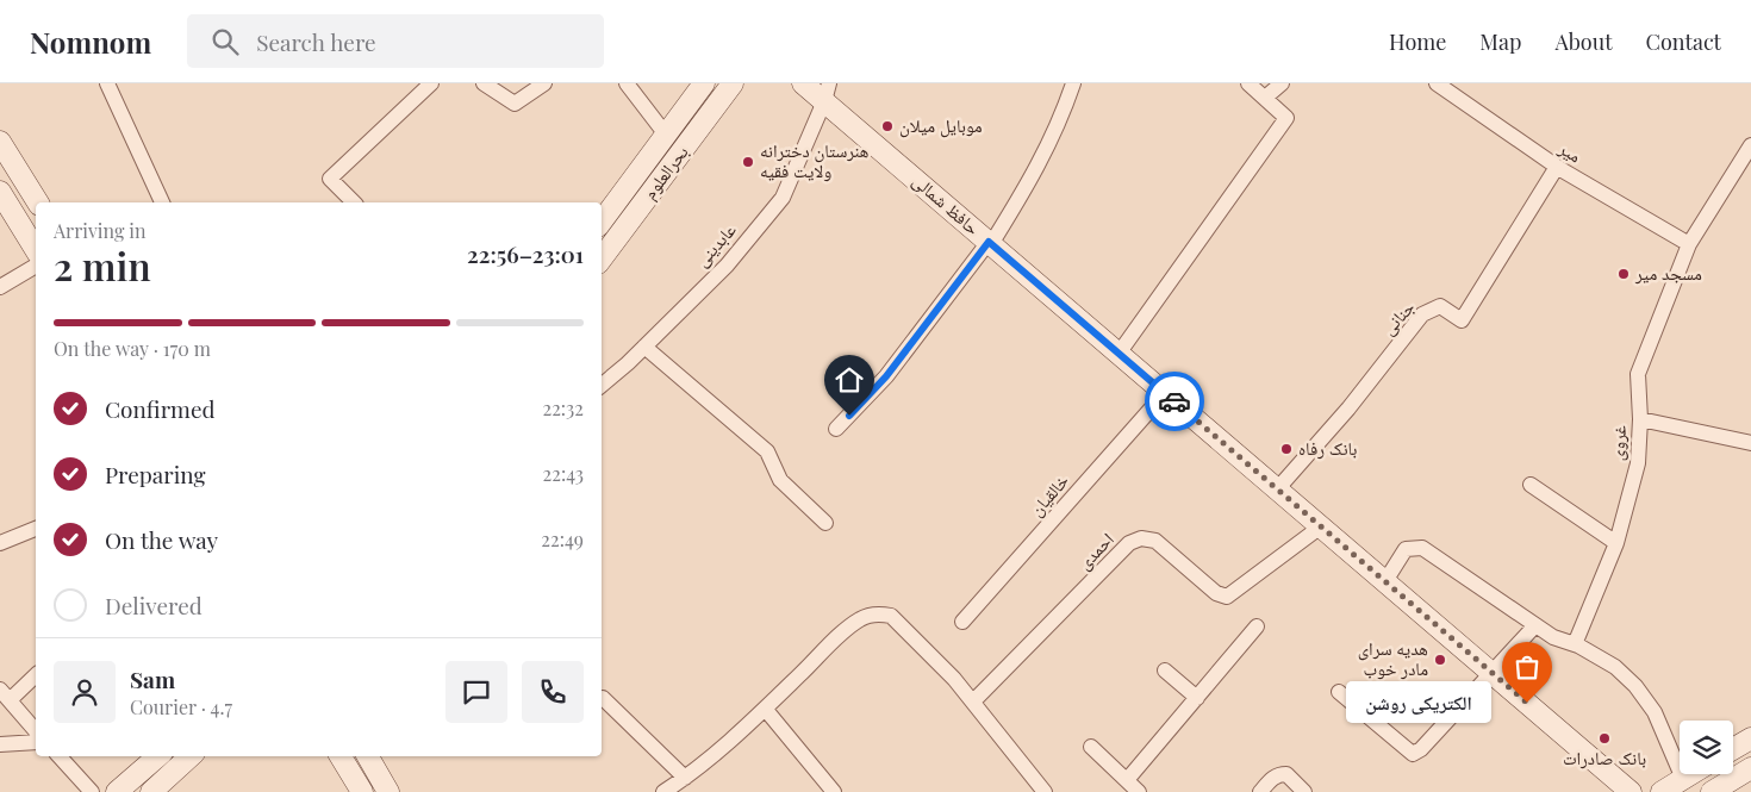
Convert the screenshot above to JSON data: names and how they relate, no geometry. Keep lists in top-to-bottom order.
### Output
{
  "streets": {
    "main road": ["بحرالعلوم", "حافظ شمالی"],
    "street": [
      "میر",
      "عابدینی",
      "جنانی",
      "غروی",
      "خالقیان",
      "احمدی"
    ]
  },
  "crossings": [
    ["میر", "جنانی"],
    ["میر", "غروی"],
    ["حافظ شمالی", "عابدینی"],
    ["حافظ شمالی", "جنانی"],
    ["حافظ شمالی", "خالقیان"],
    ["حافظ شمالی", "احمدی"]
  ],
  "places": [
    "موبایل میلان",
    "هنرستان دخترانه ولایت فقیه",
    "مسجد میر",
    "بانک رفاه",
    "هدیه سرای مادر خوب",
    "الکتریکی روشن",
    "بانک صادرات"
  ],
  "page": {
    "header": "Nomnom",
    "search": "Search here",
    "nav": [
      "Home",
      "Map",
      "About",
      "Contact"
    ],
    "heading": ["2 min", "Arriving in", "22:56–23:01"],
    "panel": ["Sam", "Courier · 4.7"],
    "bar": "On the way · 170 m",
    "list": [
      ["Confirmed", "22:32"],
      ["Preparing", "22:43"],
      ["On the way", "22:49"],
      "Delivered"
    ],
    "bubble": "الکتریکی روشن"
  }
}
